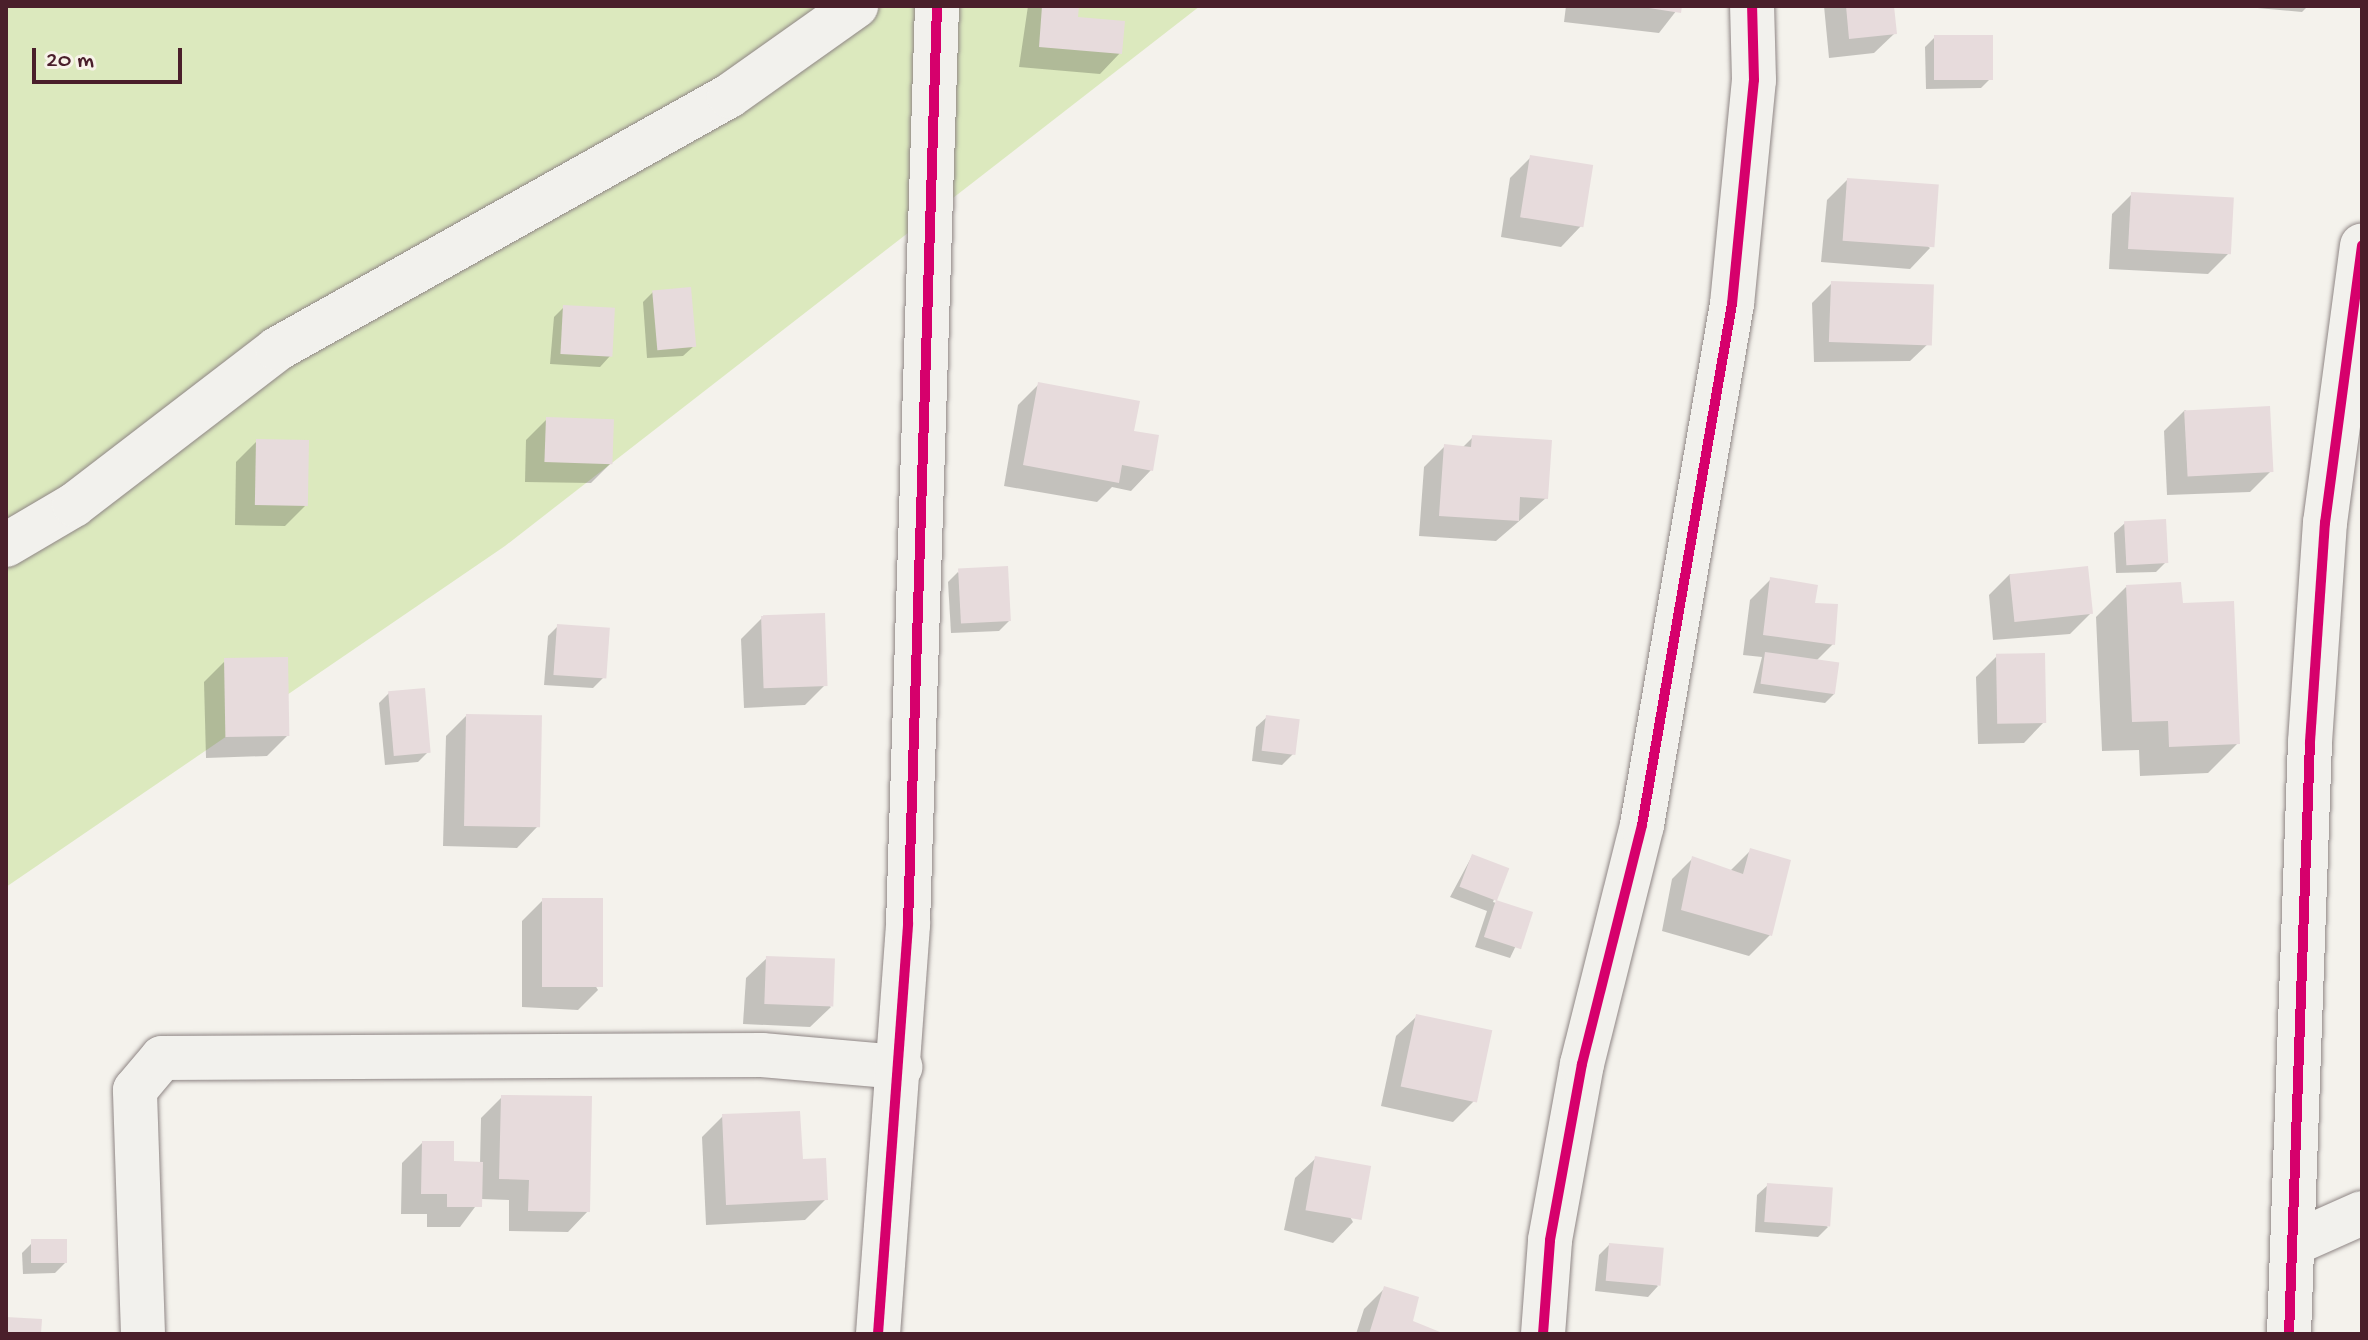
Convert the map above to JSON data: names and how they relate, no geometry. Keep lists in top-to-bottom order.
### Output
{
  "scale_bar": "20 m"
}
